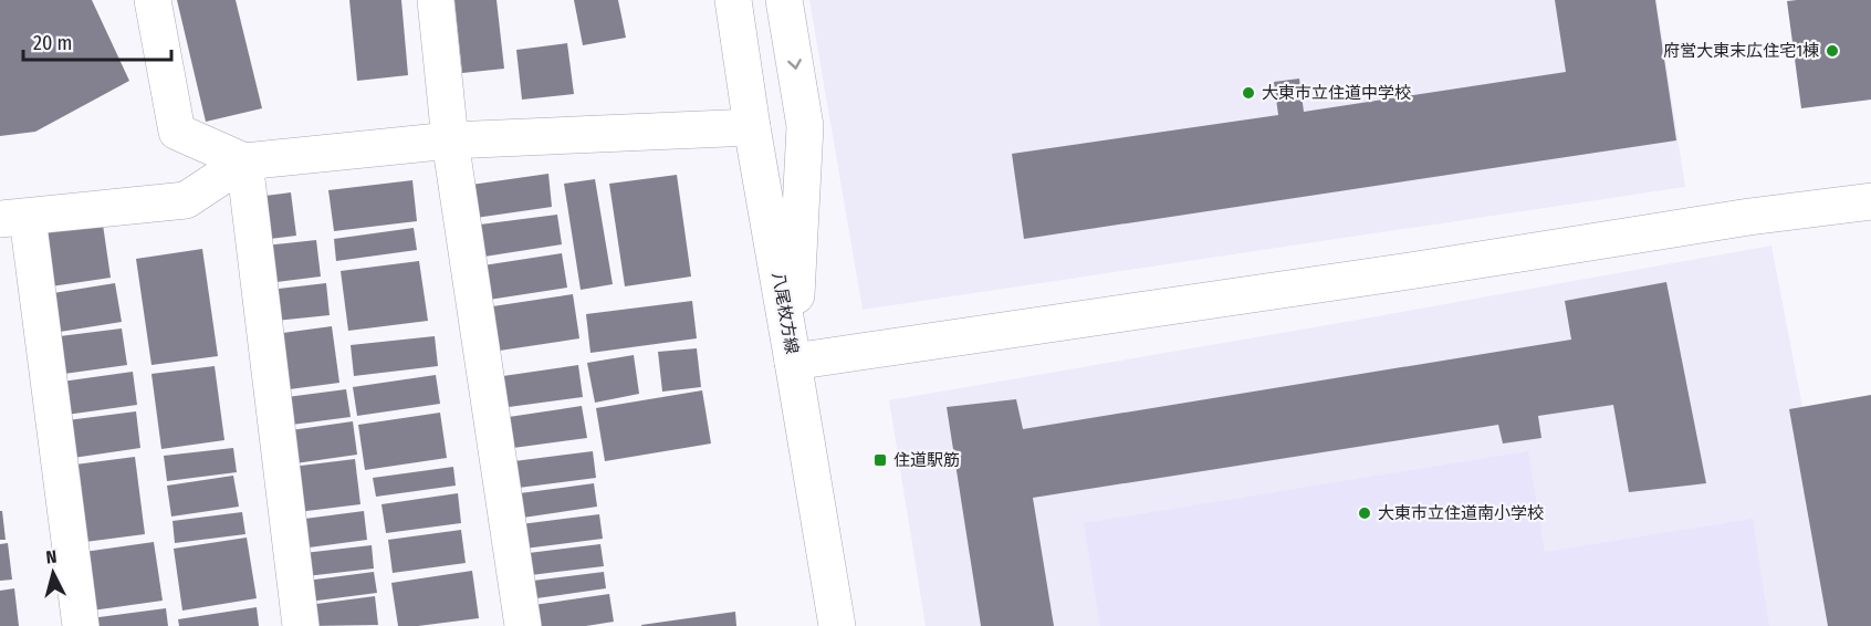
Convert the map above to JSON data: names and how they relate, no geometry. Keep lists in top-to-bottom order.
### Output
{
  "streets": {
    "street": ["八尾枚方線"]
  },
  "places": {
    "other": ["府営大東末広住宅1棟", "大東市立住道中学校", "大東市立住道南小学校"],
    "transit": ["住道駅筋"]
  },
  "scale_bar": "20 m",
  "north": "top"
}
